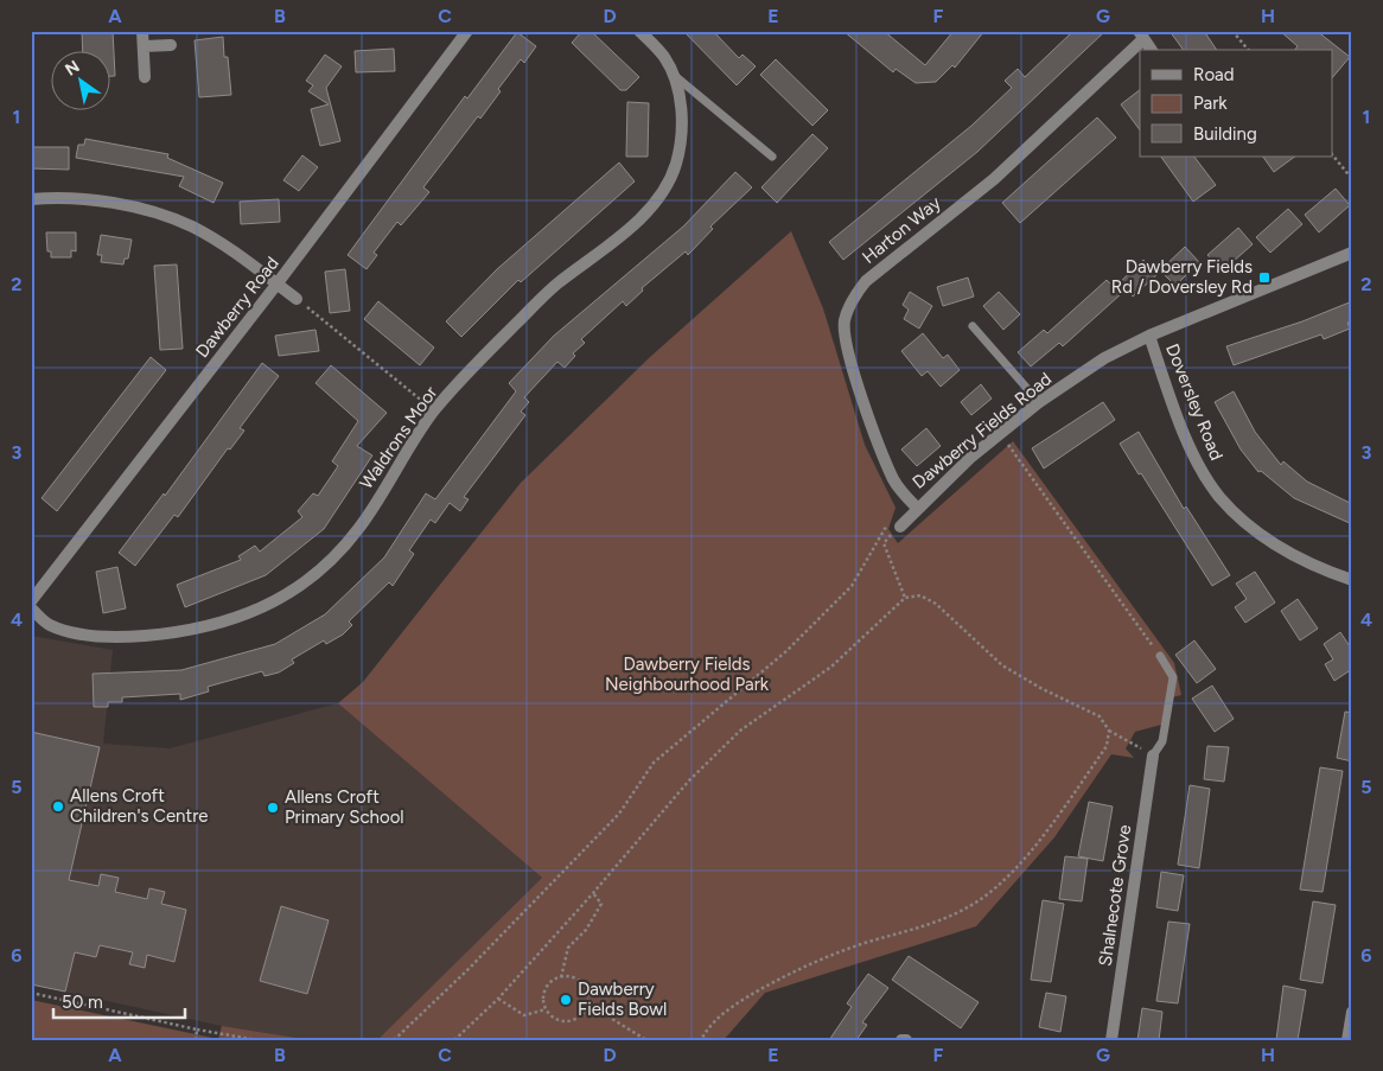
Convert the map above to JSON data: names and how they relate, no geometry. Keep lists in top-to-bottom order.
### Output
{
  "streets": {
    "street": [
      "Harton Way",
      "Dawberry Road",
      "Doversley Road",
      "Dawberry Fields Road",
      "Waldrons Moor",
      "Shalnecote Grove"
    ]
  },
  "crossings": [
    ["Harton Way", "Dawberry Fields Road"],
    ["Doversley Road", "Dawberry Fields Road"]
  ],
  "parks": ["Dawberry Fields Neighbourhood Park"],
  "places": {
    "transit": ["Dawberry Fields Rd / Doversley Rd"],
    "other": ["Allens Croft Children's Centre", "Allens Croft Primary School", "Dawberry Fields Bowl"]
  },
  "legend": ["Road", "Park", "Building"],
  "scale_bar": "50 m",
  "north": "top left",
  "grid": {
    "columns": [
      "A",
      "B",
      "C",
      "D",
      "E",
      "F",
      "G",
      "H"
    ],
    "rows": [
      "1",
      "2",
      "3",
      "4",
      "5",
      "6"
    ]
  }
}
